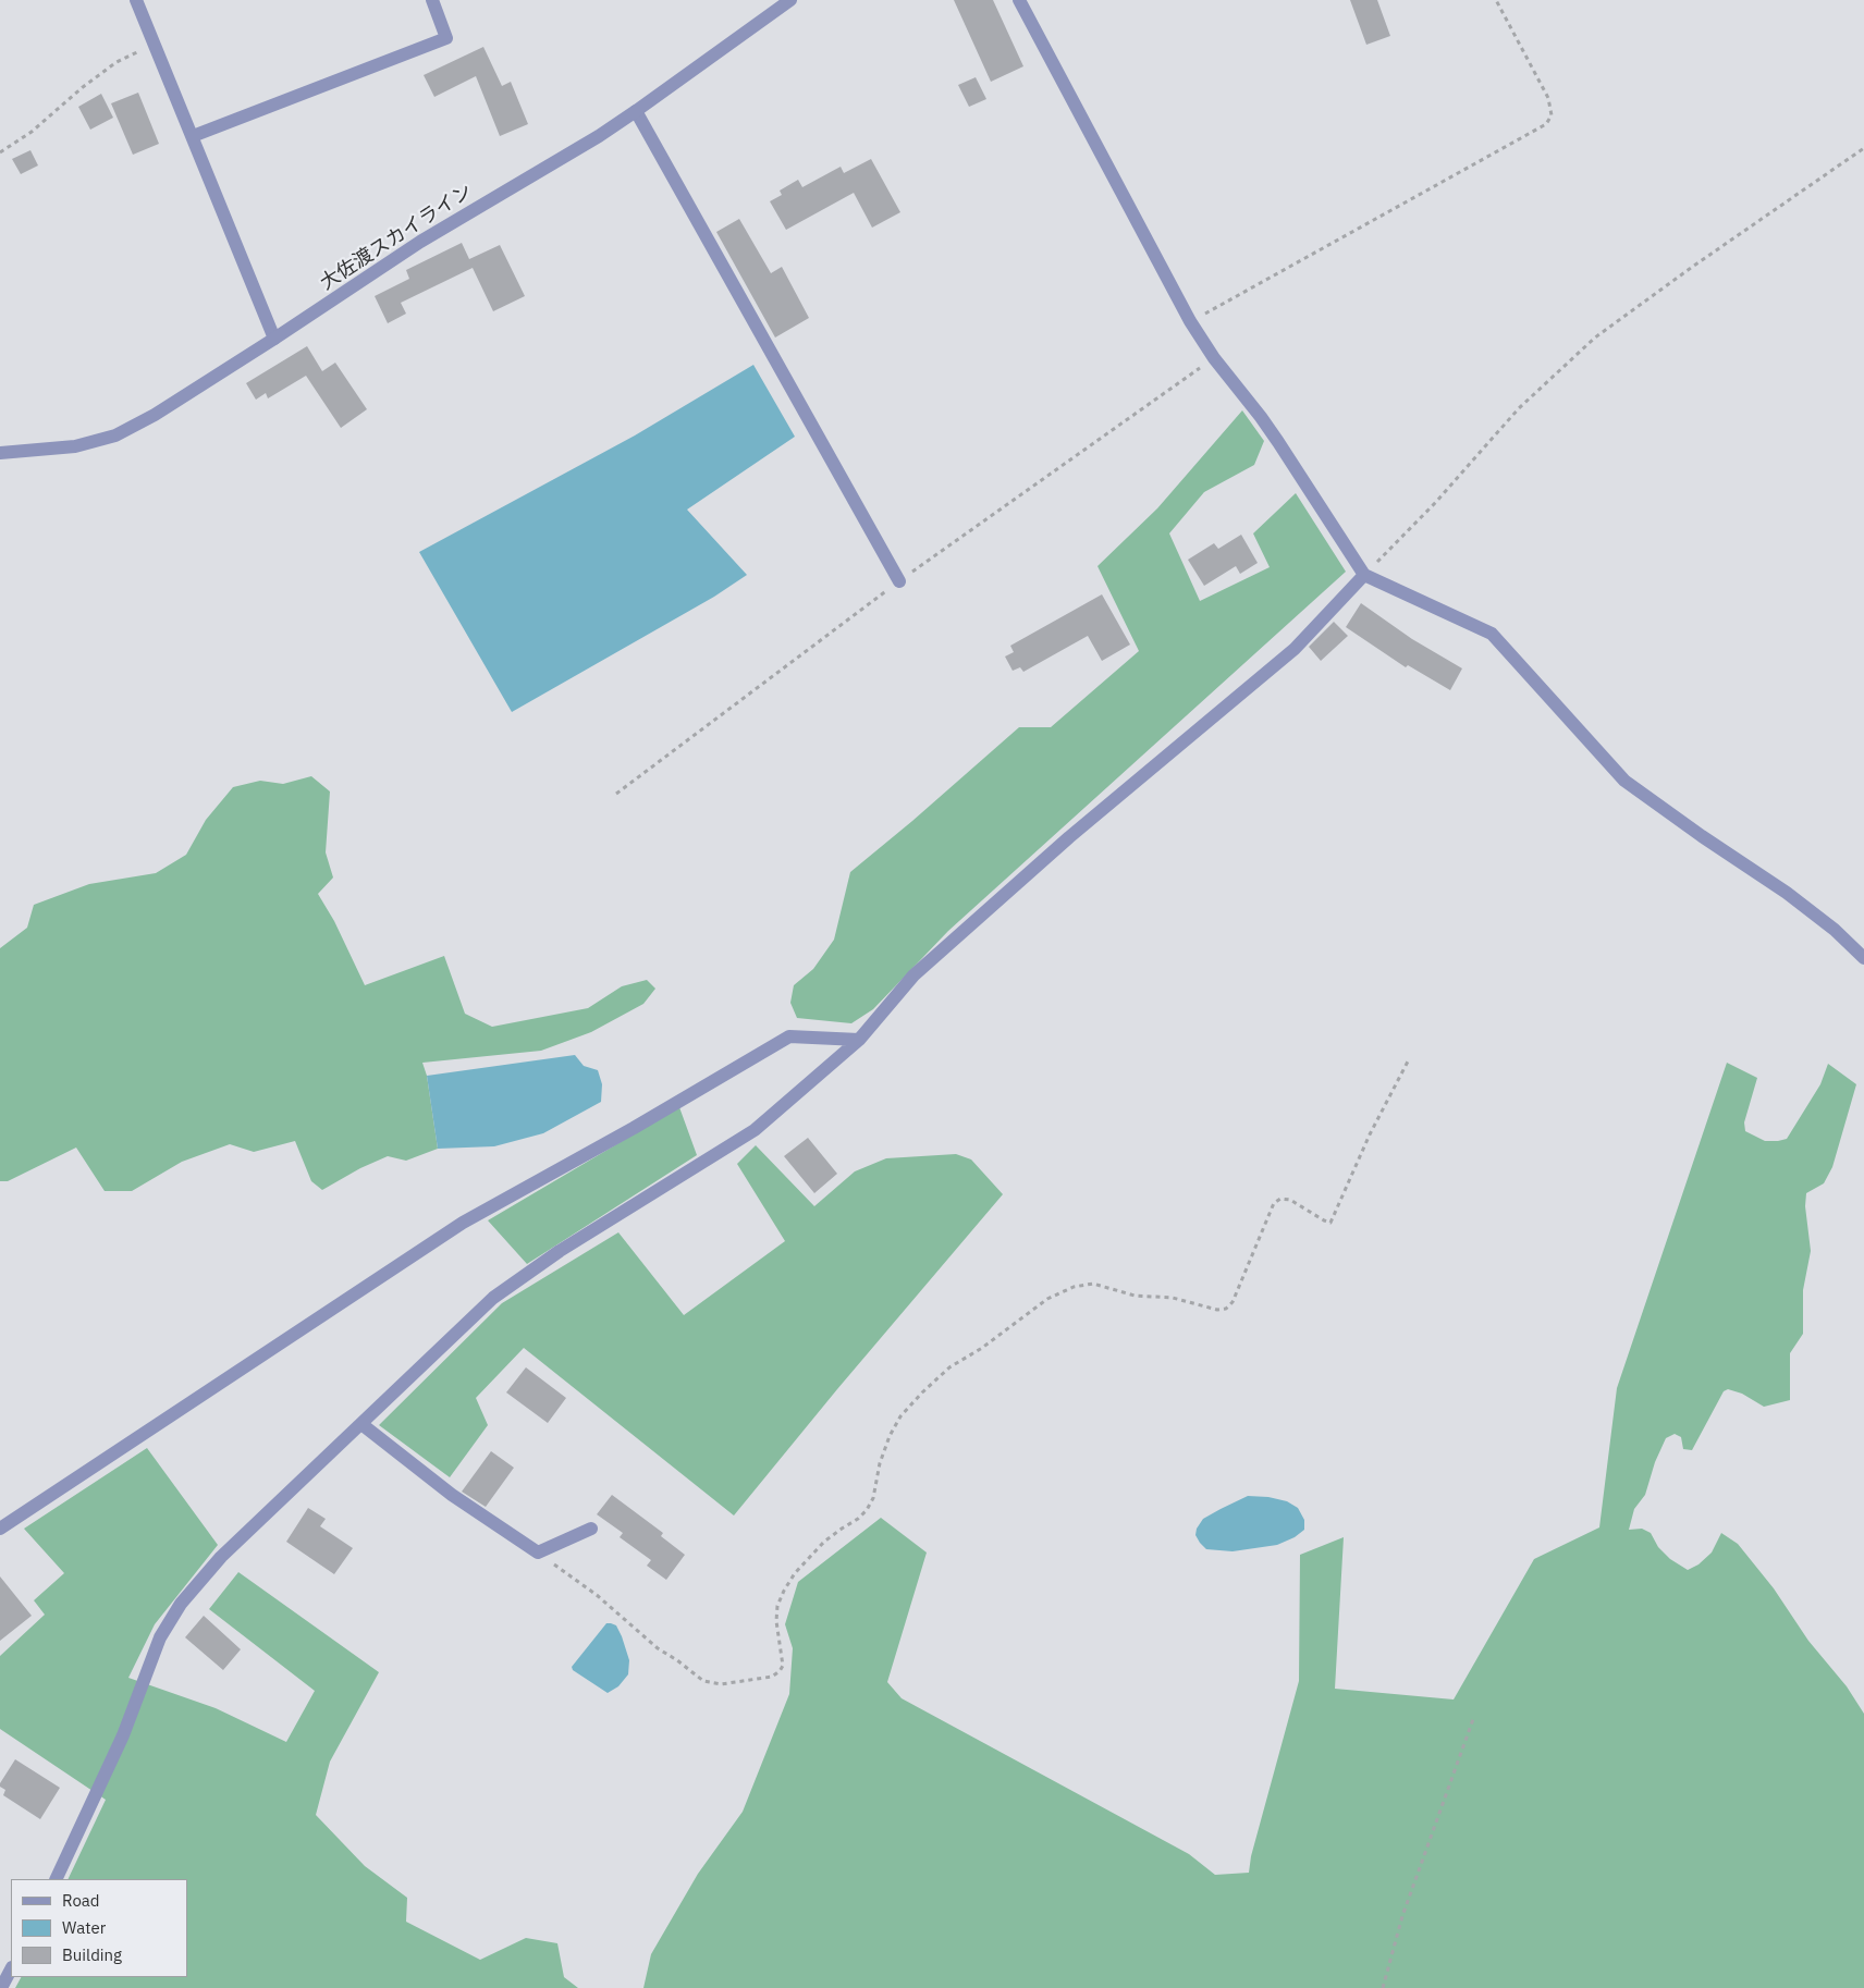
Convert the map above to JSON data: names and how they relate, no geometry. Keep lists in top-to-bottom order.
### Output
{
  "streets": {
    "street": ["大佐渡スカイライン"]
  },
  "legend": ["Road", "Water", "Building"]
}
